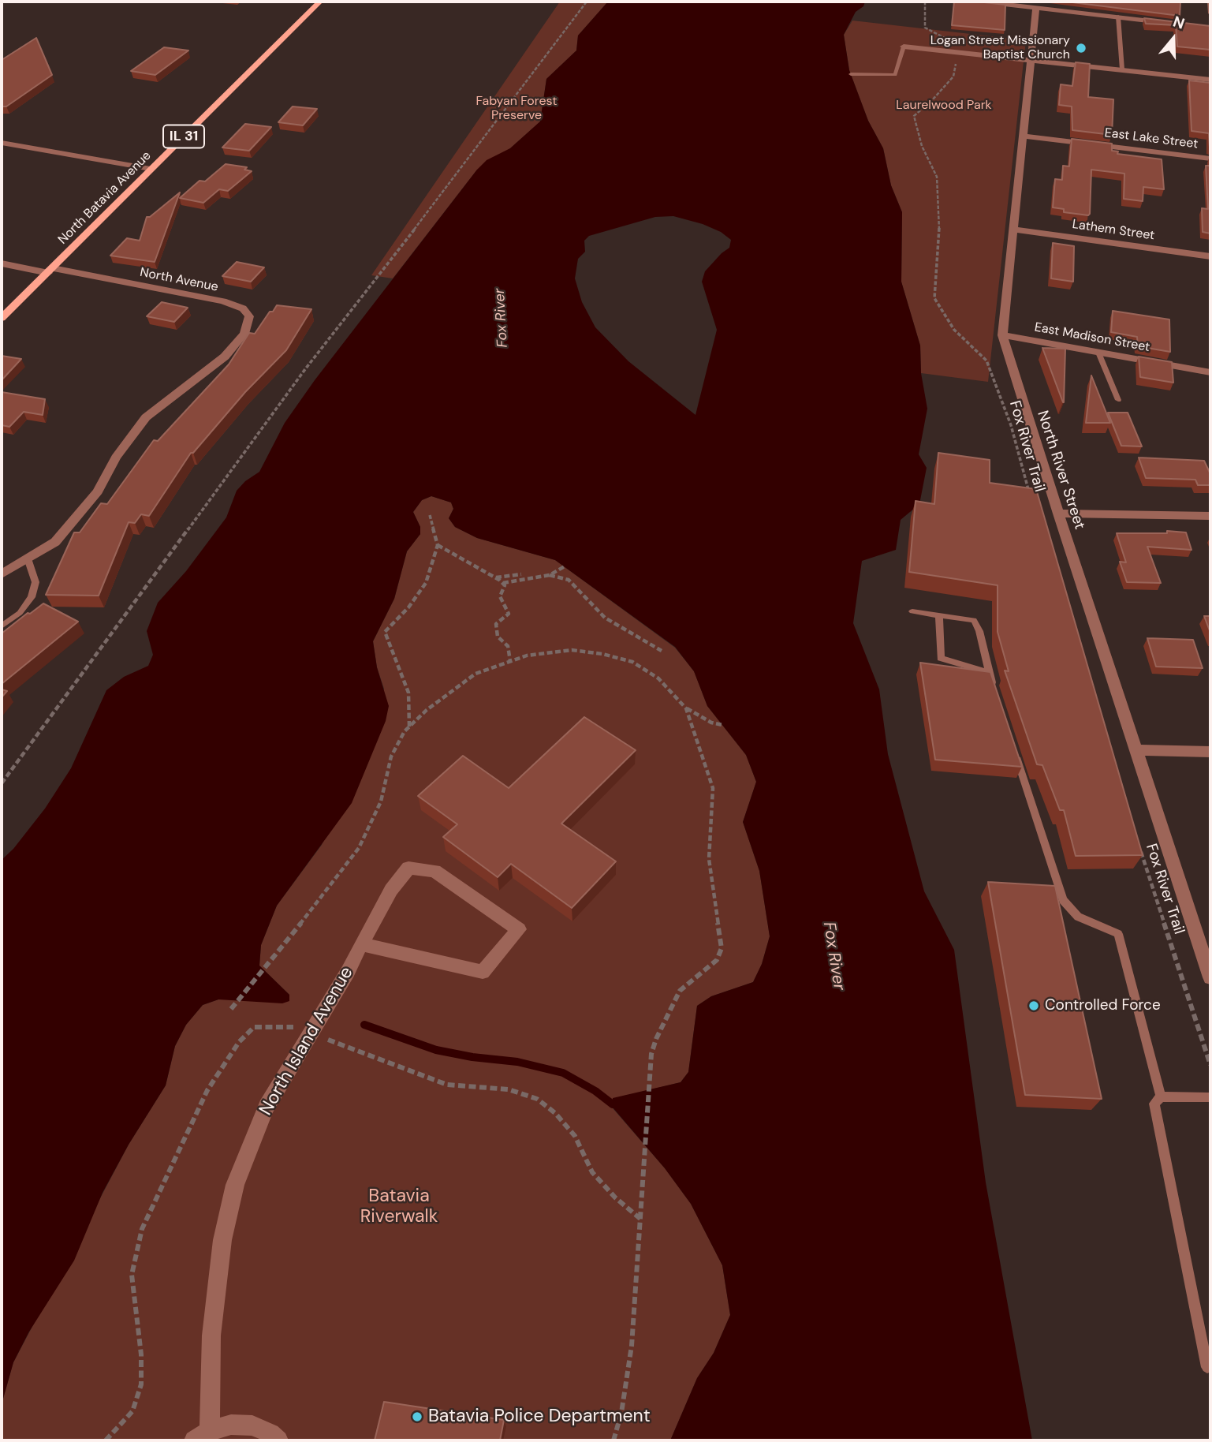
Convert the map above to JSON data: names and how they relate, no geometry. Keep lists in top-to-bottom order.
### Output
{
  "streets": {
    "main road": ["IL 31", "North Batavia Avenue"],
    "street": [
      "East Lake Street",
      "Lathem Street",
      "North Avenue",
      "East Madison Street",
      "North River Street",
      "North Island Avenue"
    ],
    "path": ["Fox River Trail"]
  },
  "crossings": [
    ["East Lake Street", "North River Street"],
    ["North Batavia Avenue", "North Avenue"],
    ["Lathem Street", "North River Street"],
    ["East Madison Street", "North River Street"]
  ],
  "water": ["Fox River"],
  "parks": ["Fabyan Forest Preserve", "Laurelwood Park", "Batavia Riverwalk"],
  "places": ["Logan Street Missionary Baptist Church", "Controlled Force", "Batavia Police Department"],
  "north": "top"
}
